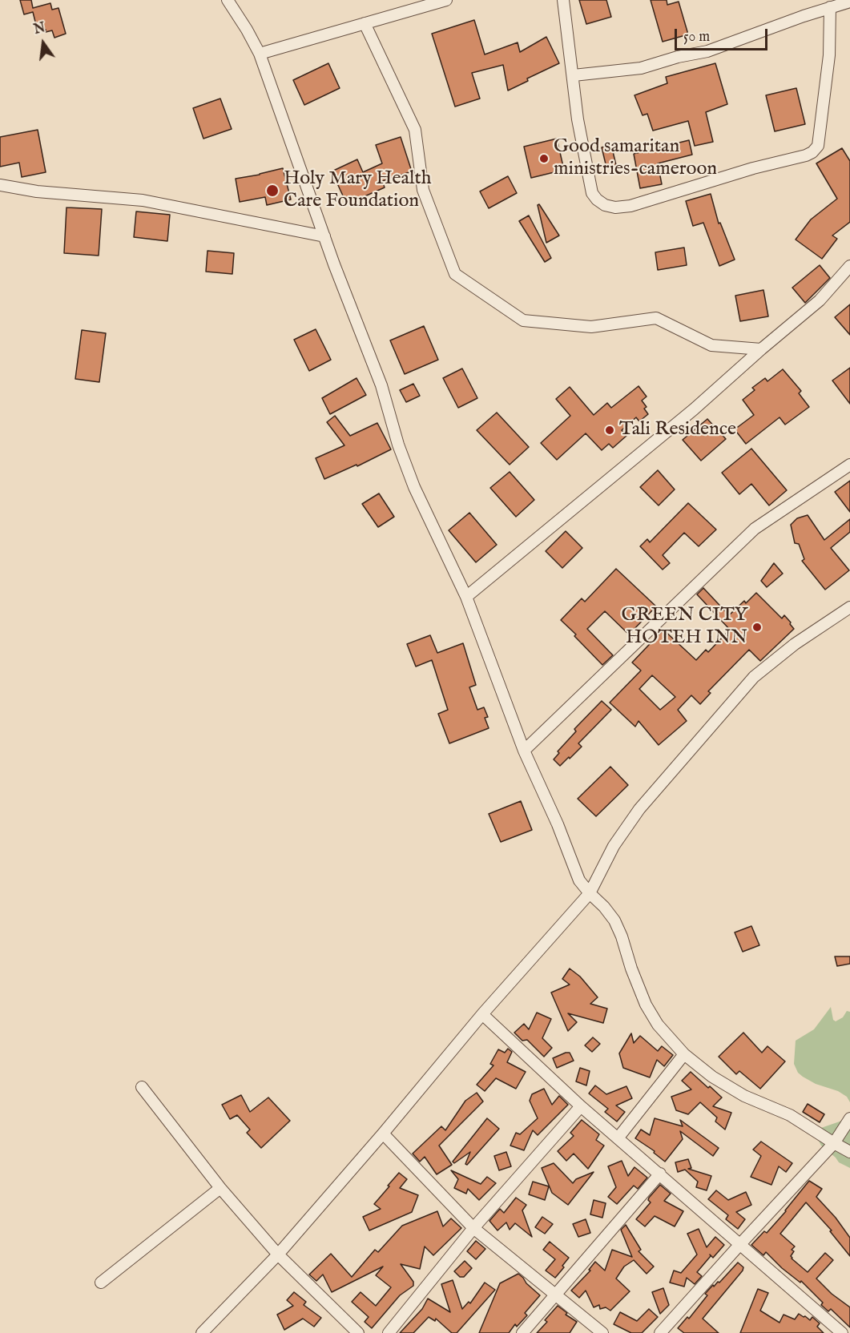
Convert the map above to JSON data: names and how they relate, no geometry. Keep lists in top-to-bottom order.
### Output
{
  "places": [
    "Good samaritan ministries-cameroon",
    "Holy Mary Health Care Foundation",
    "Tali Residence",
    "GREEN CITY HOTEH INN"
  ],
  "scale_bar": "50 m",
  "north": "top"
}
